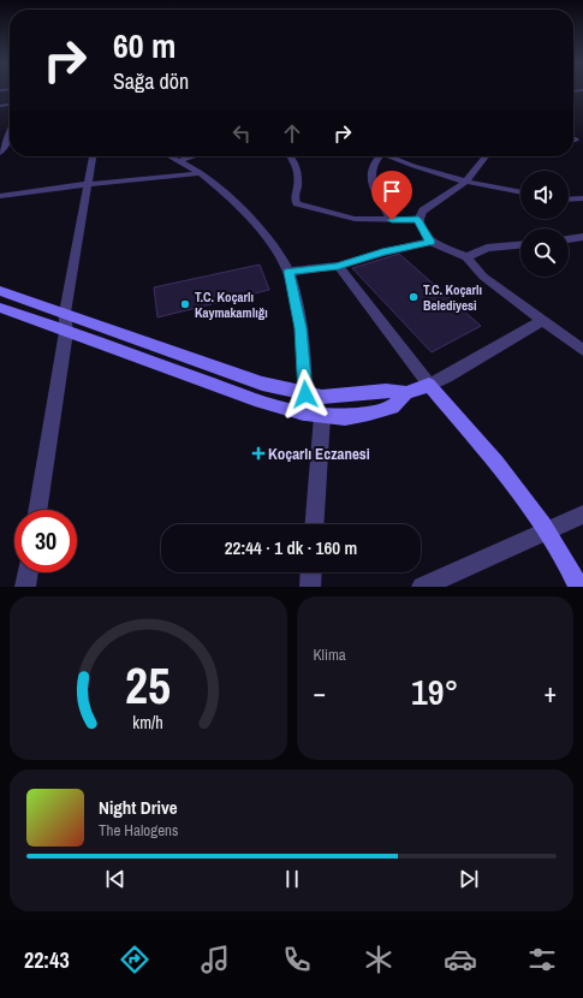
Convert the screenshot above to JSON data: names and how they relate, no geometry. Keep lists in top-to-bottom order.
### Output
{
  "places": {
    "other": ["T.C. Koçarlı Belediyesi", "T.C. Koçarlı Kaymakamlığı"],
    "health": ["Koçarlı Eczanesi"]
  },
  "page": {
    "turn": ["60 m", "Sağa dön"],
    "limit": "30",
    "trip": "22:44 · 1 dk · 160 m",
    "tile": "Klima",
    "heat": ["−", "19°", "+"],
    "song": ["Night Drive", "The Halogens"],
    "tabs": "22:43",
    "gauge": ["25", "km/h"]
  }
}
